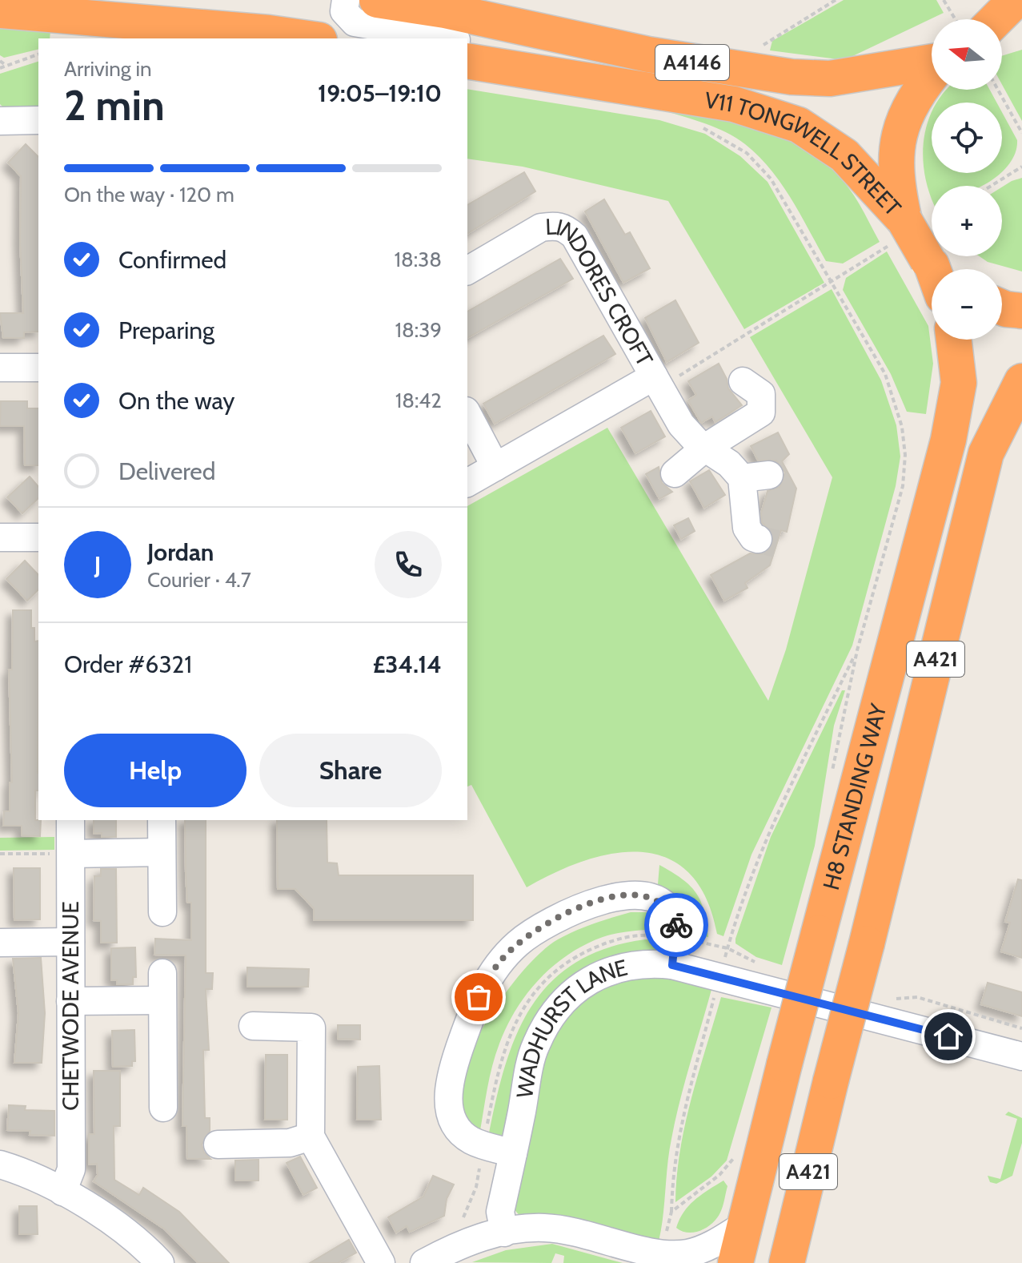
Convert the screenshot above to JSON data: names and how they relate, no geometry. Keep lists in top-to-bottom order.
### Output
{
  "streets": {
    "highway": [
      "A4146",
      "V11 TONGWELL STREET",
      "A421",
      "H8 STANDING WAY"
    ],
    "street": ["LINDORES CROFT", "CHETWODE AVENUE", "WADHURST LANE"]
  },
  "north": "left",
  "page": {
    "map_buttons": ["+", "−"],
    "heading": ["2 min", "Arriving in", "19:05–19:10"],
    "panel": [
      "Jordan",
      "Courier · 4.7",
      "Order #6321",
      "£34.14"
    ],
    "bar": "On the way · 120 m",
    "list": [
      ["Confirmed", "18:38"],
      ["Preparing", "18:39"],
      ["On the way", "18:42"],
      "Delivered"
    ],
    "round": "J",
    "buttons": ["Help", "Share"]
  }
}
